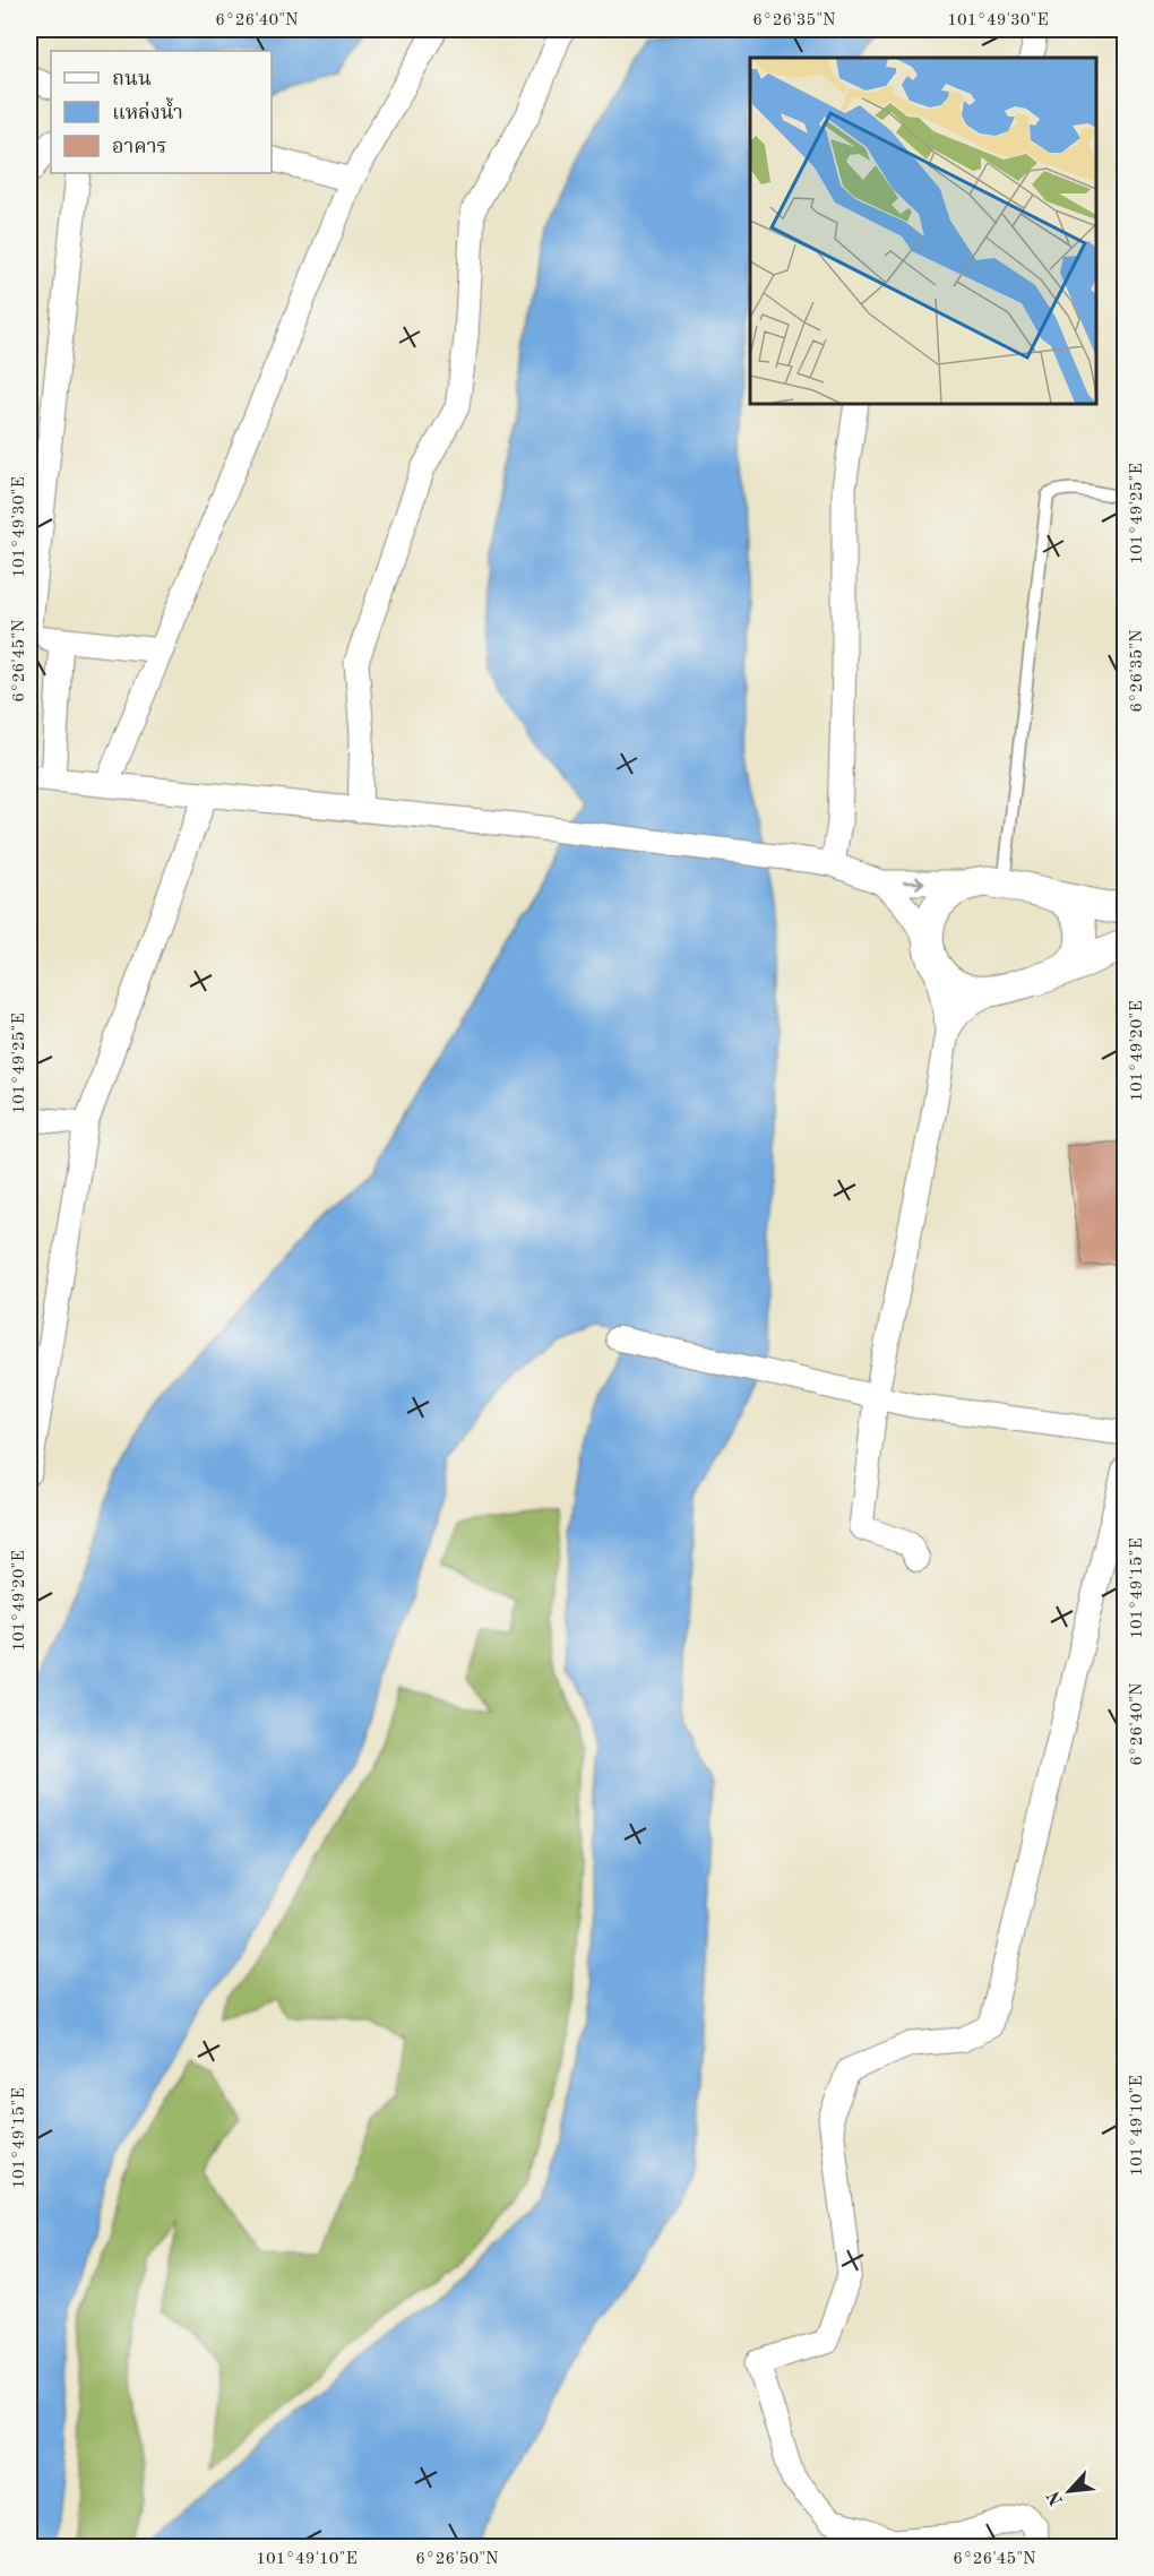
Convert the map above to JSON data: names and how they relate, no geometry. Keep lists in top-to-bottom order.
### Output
{
  "legend": ["ถนน", "แหล่งน้ำ", "อาคาร"],
  "north": "bottom left",
  "coordinates": [
    "6°26'40\"N",
    "6°26'35\"N",
    "101°49'30\"E",
    "101°49'25\"E",
    "6°26'45\"N",
    "101°49'20\"E",
    "101°49'15\"E",
    "101°49'10\"E",
    "6°26'50\"N"
  ]
}
